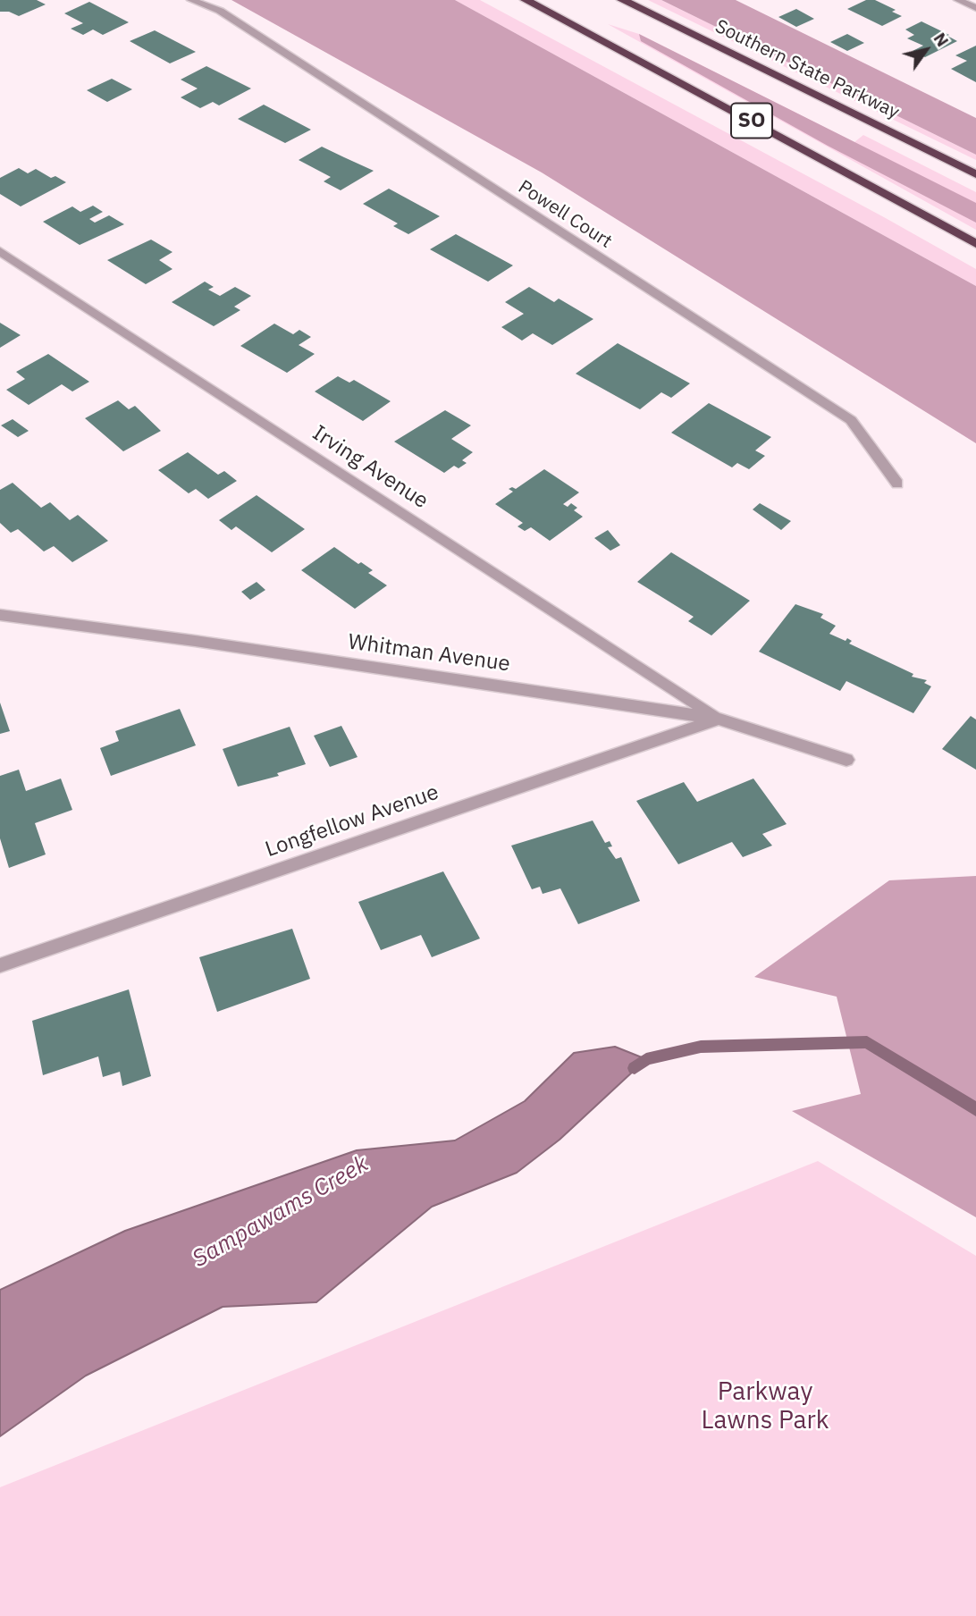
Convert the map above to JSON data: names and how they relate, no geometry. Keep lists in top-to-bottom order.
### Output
{
  "streets": {
    "highway": ["Southern State Parkway", "SO"],
    "street": [
      "Powell Court",
      "Irving Avenue",
      "Whitman Avenue",
      "Longfellow Avenue"
    ]
  },
  "crossings": [
    ["Irving Avenue", "Whitman Avenue"],
    ["Irving Avenue", "Longfellow Avenue"],
    ["Whitman Avenue", "Longfellow Avenue"]
  ],
  "water": ["Sampawams Creek"],
  "parks": ["Parkway Lawns Park"],
  "north": "top right"
}
